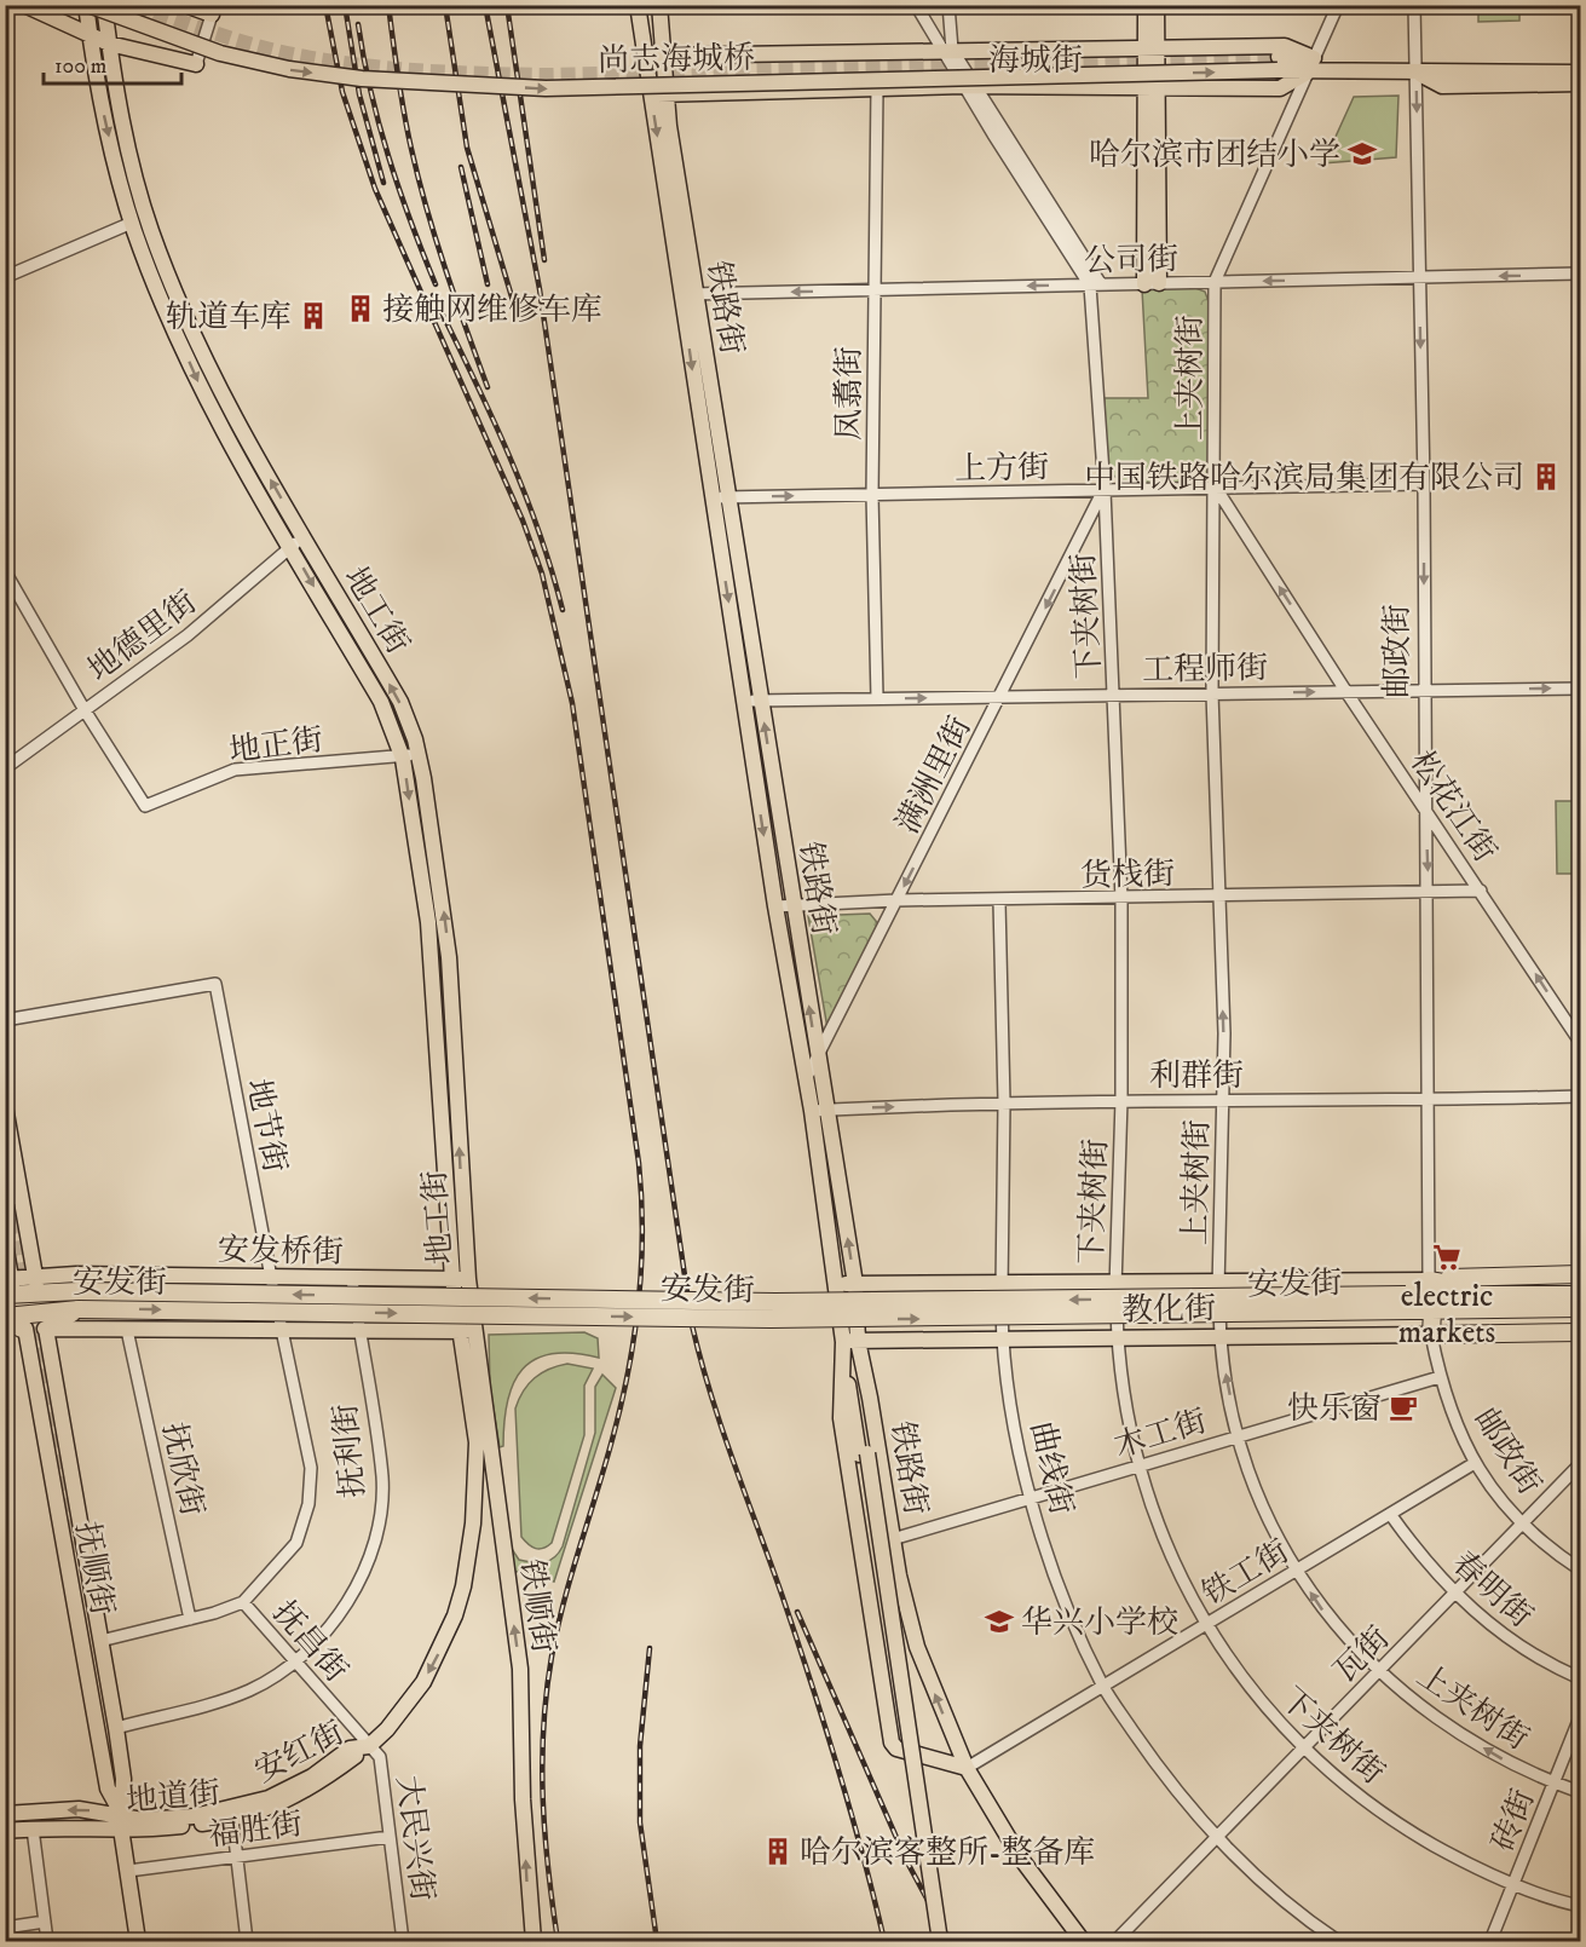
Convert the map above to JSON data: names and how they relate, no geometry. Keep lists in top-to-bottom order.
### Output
{
  "streets": {
    "highway": ["安发街", "教化街"],
    "main road": [
      "尚志海城桥",
      "海城街",
      "铁路街",
      "地工街",
      "安发桥街",
      "抚顺街",
      "铁顺街",
      "安红街",
      "地道街"
    ],
    "street": [
      "公司街",
      "上夹树街",
      "凤翥街",
      "上方街",
      "下夹树街",
      "地德里街",
      "邮政街",
      "工程师街",
      "地正街",
      "满洲里街",
      "松花江街",
      "货栈街",
      "利群街",
      "地节街",
      "木工街",
      "抚利街",
      "曲线街",
      "抚欣街",
      "铁工街",
      "春明街",
      "抚昌街",
      "瓦街",
      "砖街",
      "福胜街",
      "大民兴街"
    ]
  },
  "crossings": [
    ["尚志海城桥", "海城街"],
    ["尚志海城桥", "地工街"],
    ["海城街", "铁路街"],
    ["海城街", "凤翥街"],
    ["海城街", "邮政街"],
    ["公司街", "铁路街"],
    ["公司街", "上夹树街"],
    ["公司街", "凤翥街"],
    ["公司街", "下夹树街"],
    ["公司街", "邮政街"],
    ["铁路街", "上方街"],
    ["铁路街", "工程师街"],
    ["铁路街", "满洲里街"],
    ["铁路街", "货栈街"],
    ["铁路街", "利群街"],
    ["铁路街", "教化街"],
    ["铁路街", "铁工街"],
    ["上夹树街", "上方街"],
    ["上夹树街", "工程师街"],
    ["上夹树街", "松花江街"],
    ["上夹树街", "货栈街"],
    ["上夹树街", "利群街"],
    ["上夹树街", "教化街"],
    ["上夹树街", "木工街"],
    ["上夹树街", "铁工街"],
    ["上夹树街", "瓦街"],
    ["上夹树街", "砖街"],
    ["凤翥街", "上方街"],
    ["凤翥街", "工程师街"],
    ["上方街", "下夹树街"],
    ["上方街", "邮政街"],
    ["上方街", "满洲里街"],
    ["上方街", "松花江街"],
    ["地工街", "地德里街"],
    ["地工街", "地正街"],
    ["地工街", "安发桥街"],
    ["地工街", "铁顺街"],
    ["下夹树街", "工程师街"],
    ["下夹树街", "满洲里街"],
    ["下夹树街", "货栈街"],
    ["下夹树街", "利群街"],
    ["下夹树街", "教化街"],
    ["下夹树街", "木工街"],
    ["下夹树街", "铁工街"],
    ["下夹树街", "瓦街"],
    ["下夹树街", "砖街"],
    ["地德里街", "地正街"],
    ["邮政街", "工程师街"],
    ["邮政街", "松花江街"],
    ["邮政街", "货栈街"],
    ["邮政街", "利群街"],
    ["邮政街", "教化街"],
    ["邮政街", "木工街"],
    ["邮政街", "铁工街"],
    ["邮政街", "瓦街"],
    ["工程师街", "满洲里街"],
    ["工程师街", "松花江街"],
    ["满洲里街", "货栈街"],
    ["松花江街", "货栈街"],
    ["货栈街", "曲线街"],
    ["利群街", "曲线街"],
    ["地节街", "安发桥街"],
    ["地节街", "抚昌街"],
    ["安发桥街", "安发街"],
    ["安发桥街", "抚利街"],
    ["安发桥街", "铁顺街"],
    ["安发街", "教化街"],
    ["教化街", "曲线街"],
    ["木工街", "曲线街"],
    ["抚利街", "抚顺街"],
    ["抚利街", "抚昌街"],
    ["曲线街", "铁工街"],
    ["曲线街", "瓦街"],
    ["抚顺街", "安红街"],
    ["抚顺街", "地道街"],
    ["铁工街", "春明街"],
    ["春明街", "瓦街"],
    ["铁顺街", "安红街"],
    ["抚昌街", "安红街"],
    ["抚昌街", "地道街"],
    ["抚昌街", "大民兴街"],
    ["安红街", "地道街"],
    ["安红街", "大民兴街"],
    ["地道街", "大民兴街"],
    ["福胜街", "大民兴街"]
  ],
  "one_way": [
    "尚志海城桥",
    "公司街",
    "上夹树街",
    "邮政街",
    "工程师街",
    "满洲里街",
    "松花江街",
    "安红街"
  ],
  "places": {
    "school or university": ["哈尔滨市团结小学", "华兴小学校"],
    "building": [
      "接触网维修车库",
      "轨道车库",
      "中国铁路哈尔滨局集团有限公司",
      "哈尔滨客整所-整备库"
    ],
    "supermarket": ["electric markets"],
    "cafe": ["快乐窗"]
  },
  "scale_bar": "100 m"
}
